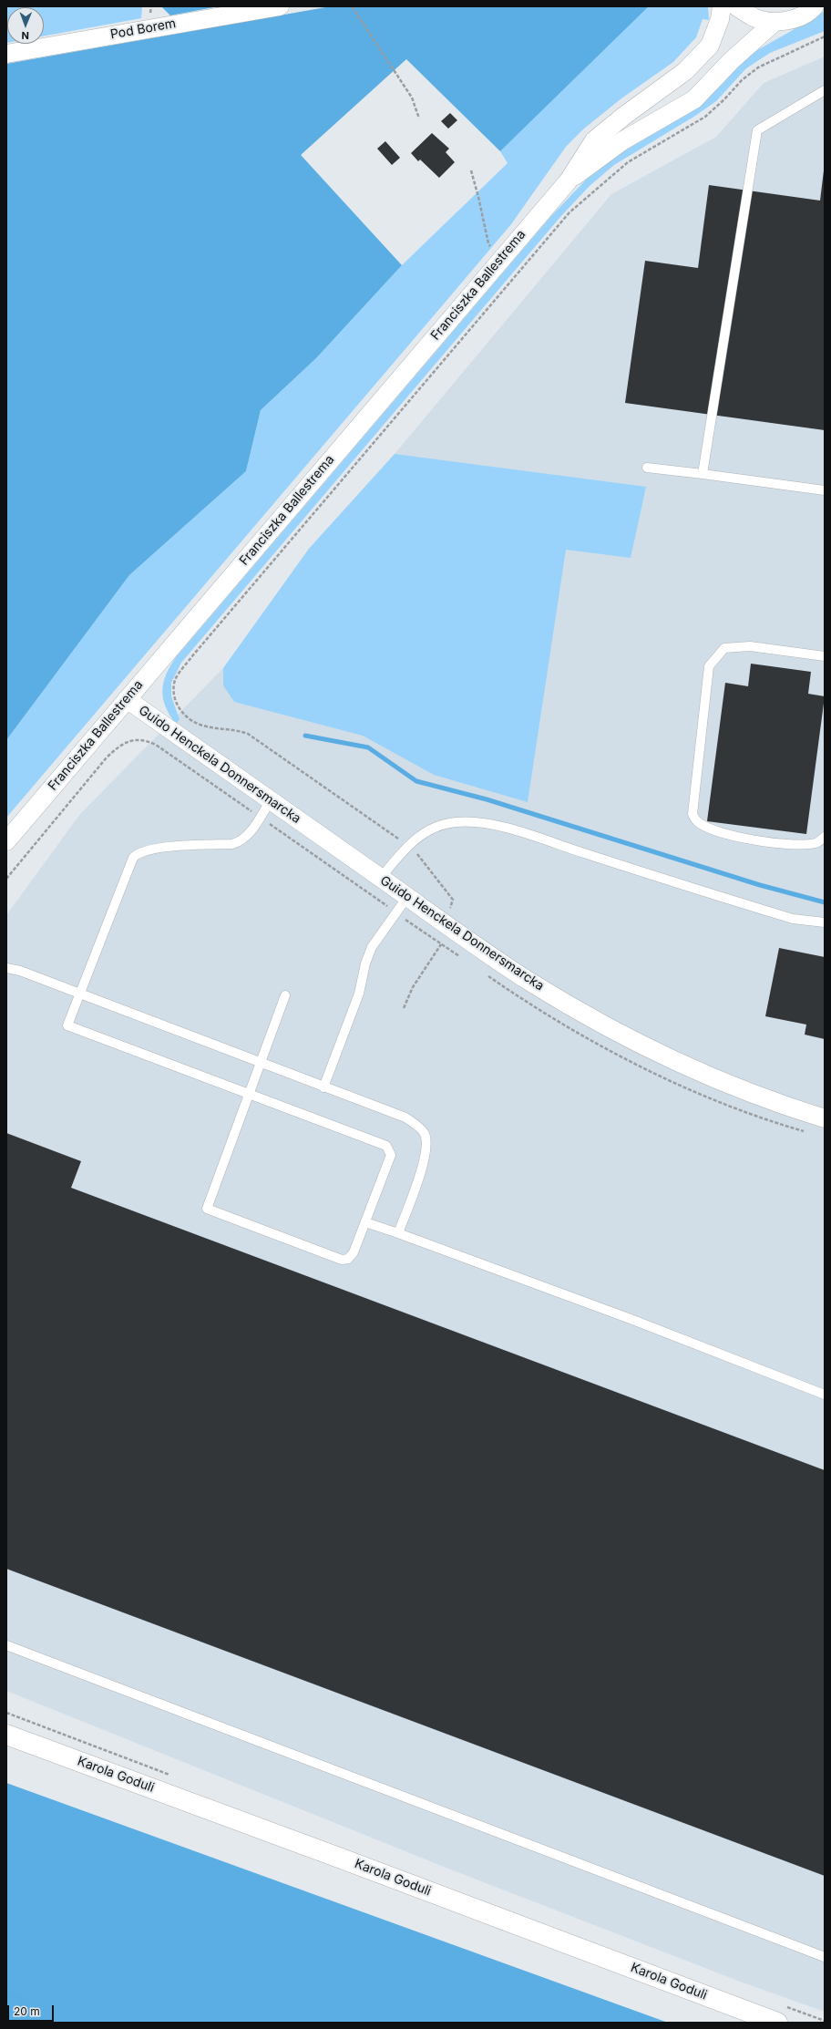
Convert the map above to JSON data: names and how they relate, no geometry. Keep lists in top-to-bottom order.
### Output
{
  "streets": {
    "street": [
      "Pod Borem",
      "Franciszka Ballestrema",
      "Guido Henckela Donnersmarcka",
      "Karola Goduli"
    ]
  },
  "crossings": [
    ["Franciszka Ballestrema", "Guido Henckela Donnersmarcka"]
  ],
  "scale_bar": "20 m",
  "north": "bottom"
}
